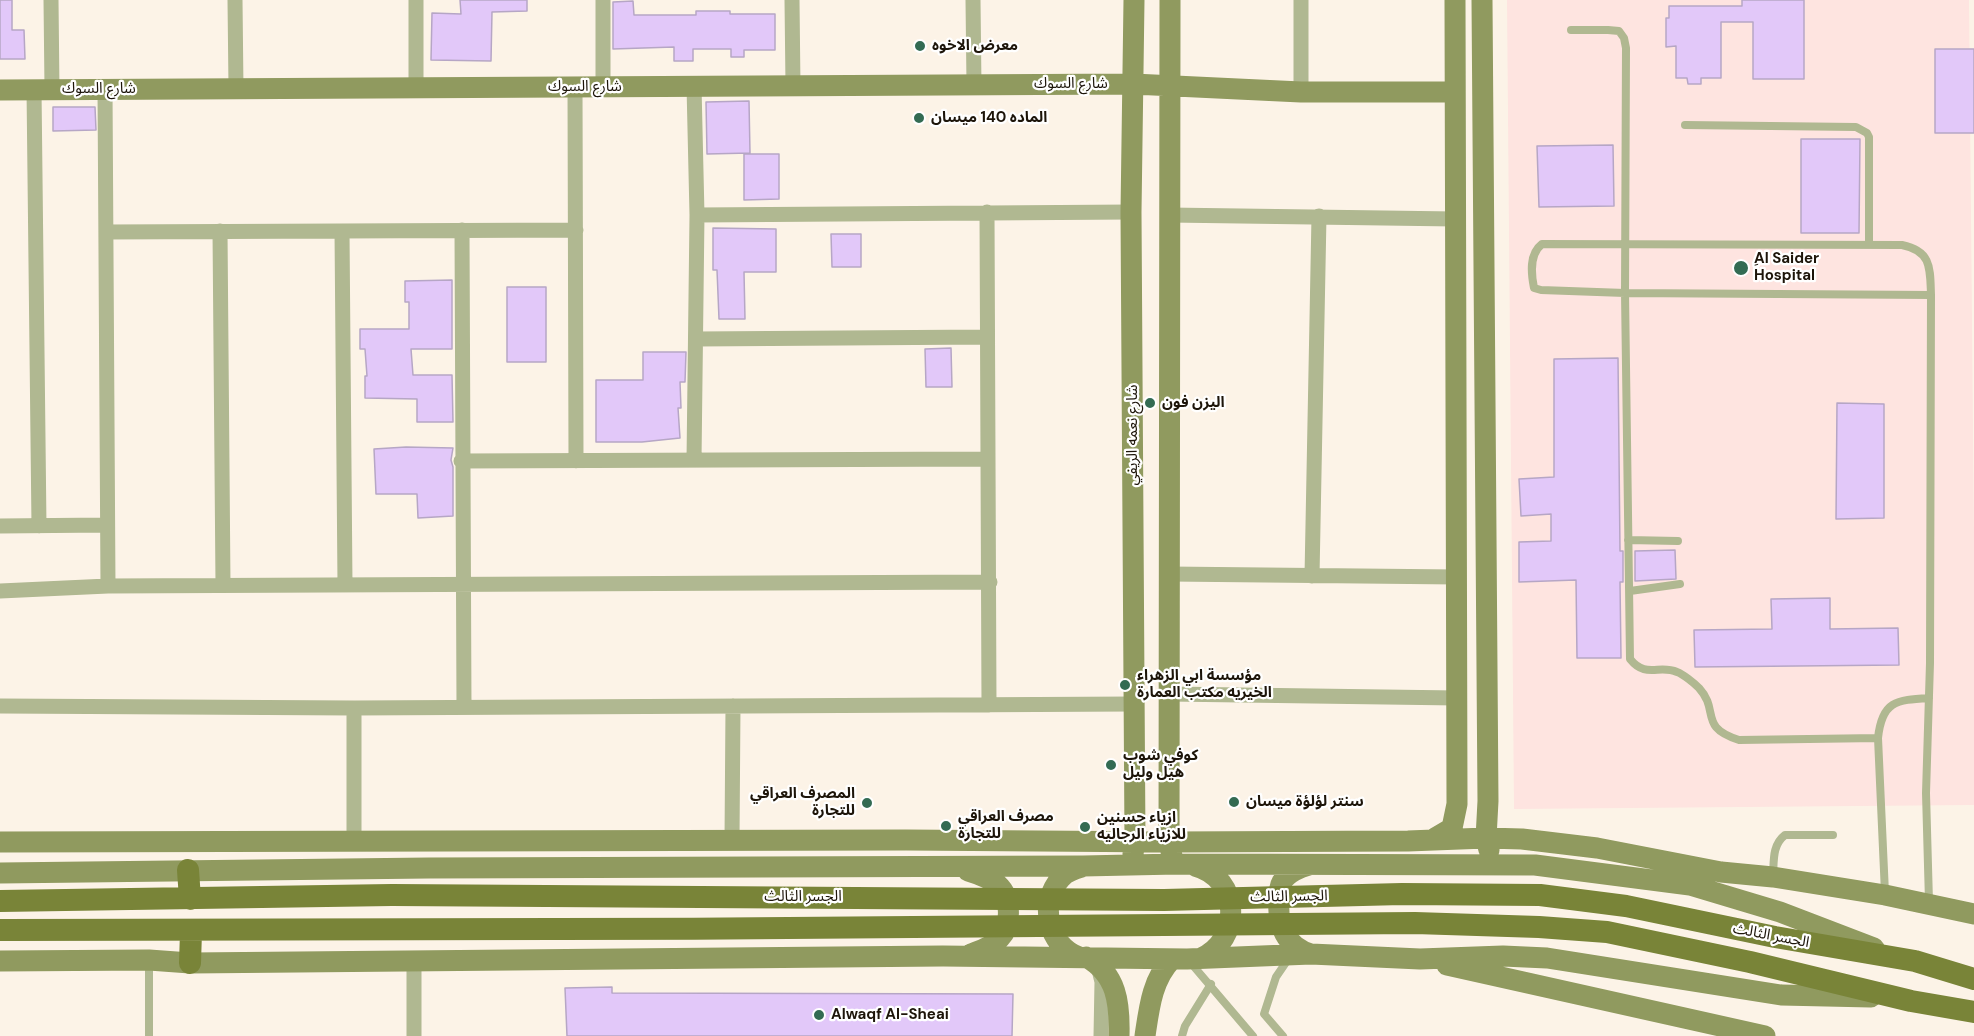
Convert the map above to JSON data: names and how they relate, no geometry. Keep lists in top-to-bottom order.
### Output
{
  "streets": {
    "main road": ["الجسر الثالث"],
    "street": ["شارع السوك", "شارع نعمه الريفي"]
  },
  "crossings": [
    ["شارع السوك", "شارع نعمه الريفي"]
  ],
  "places": [
    "معرض الاخوه",
    "الماده 140 ميسان",
    "ِAl Saider Hospital",
    "اليزن فون",
    "مؤسسة ابي الزهراء الخيريه مكتب العمارة",
    "كوفي شوب هيل وليل",
    "سنتر لؤلؤة ميسان",
    "المصرف العراقي للتجارة",
    "مصرف العراقي للتجارة",
    "ازياء حسنين للازياء الرجاليه",
    "Alwaqf Al-Sheai"
  ]
}
